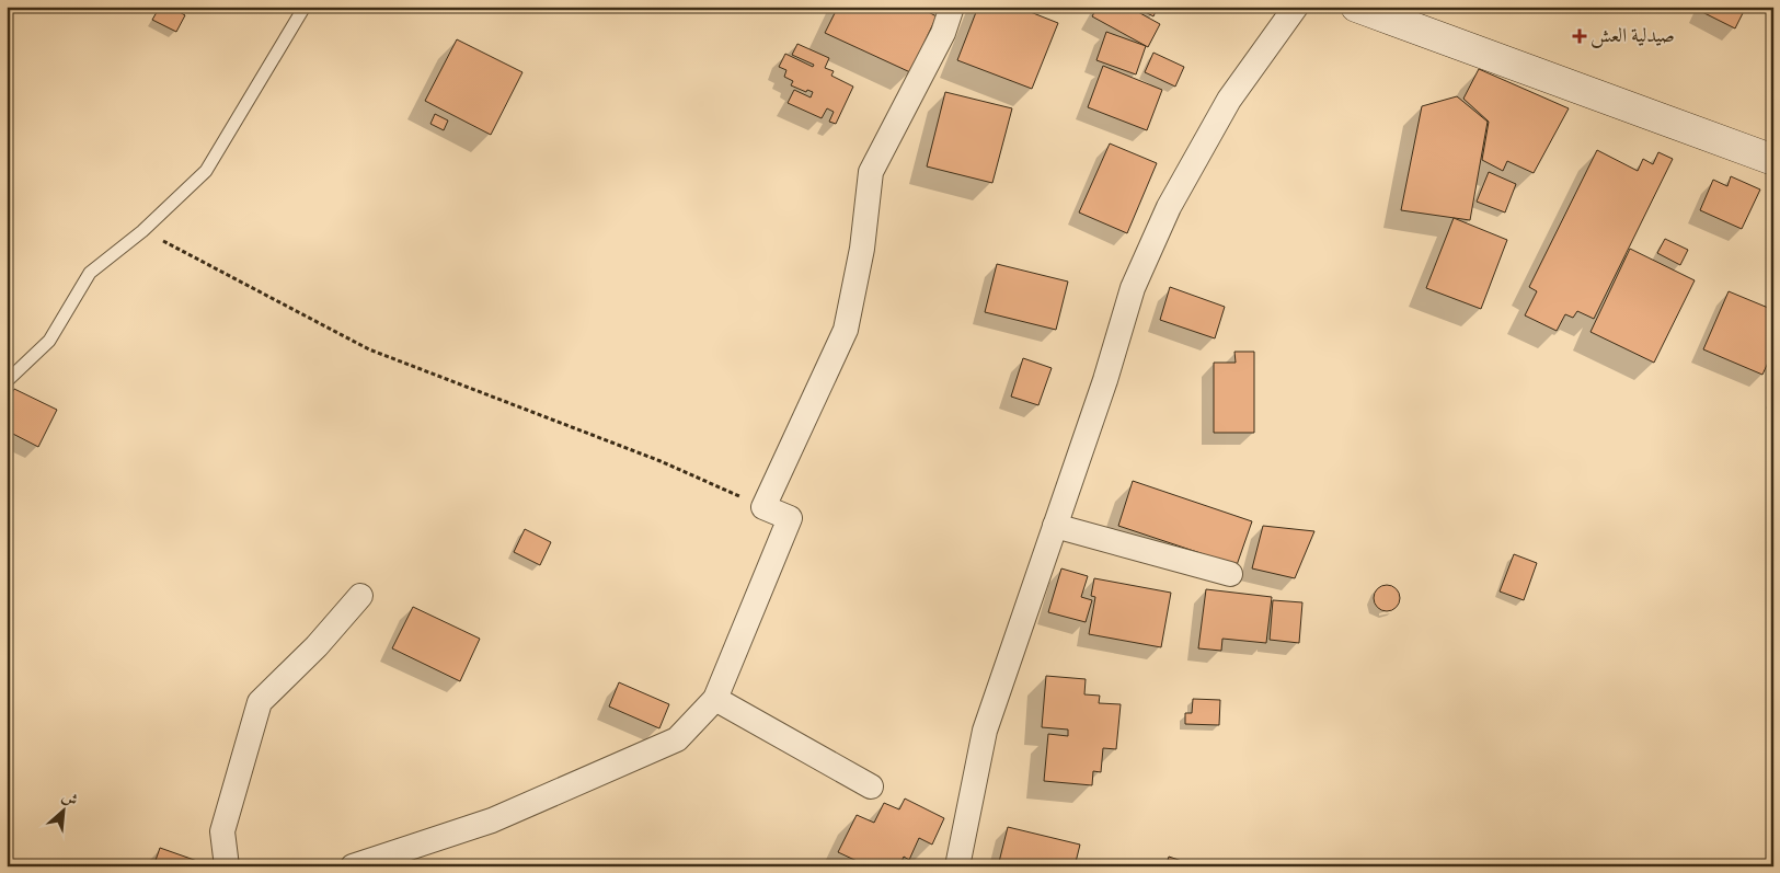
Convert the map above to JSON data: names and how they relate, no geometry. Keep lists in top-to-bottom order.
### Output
{
  "places": {
    "health": ["صيدلية العش"]
  },
  "north": "top right"
}
